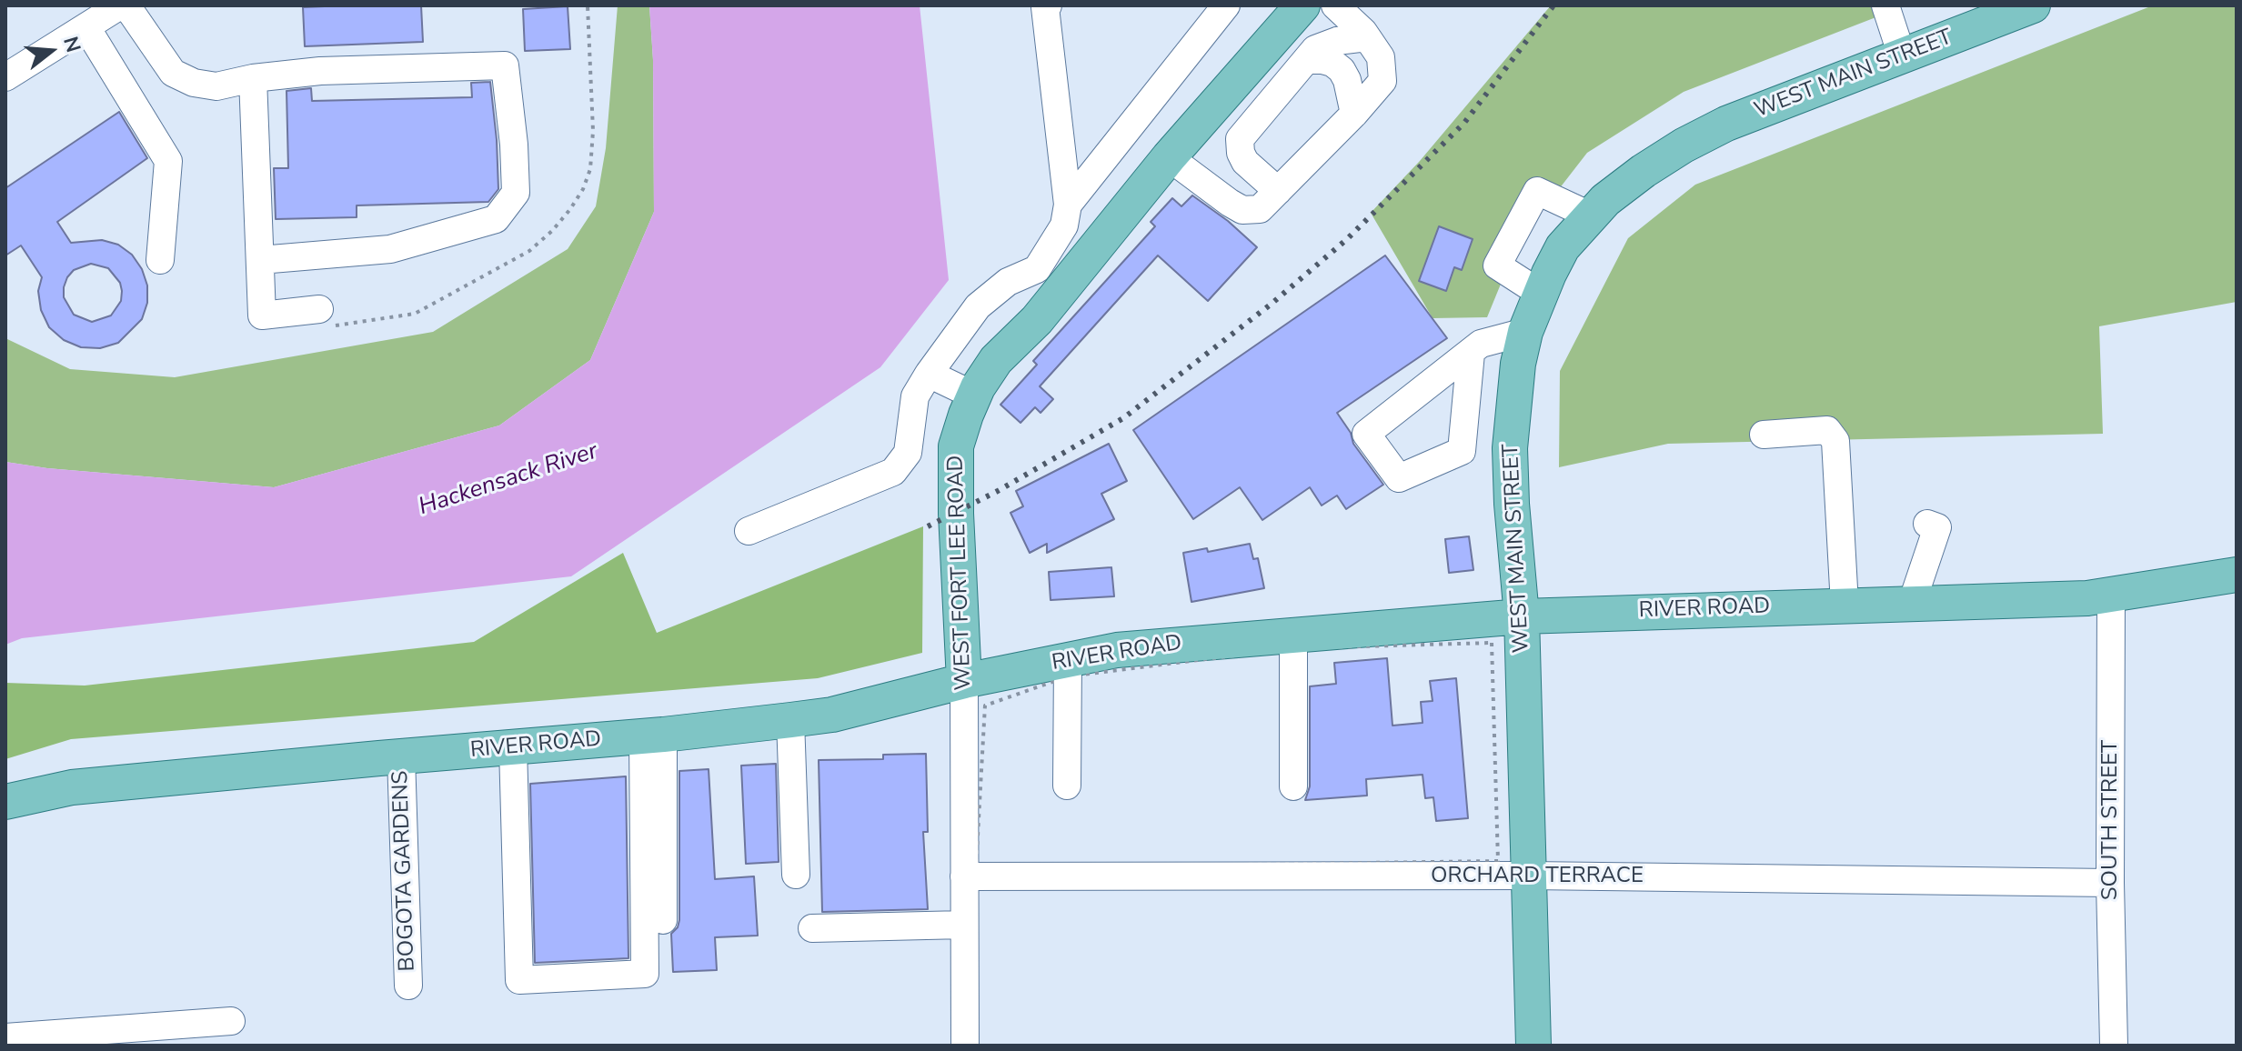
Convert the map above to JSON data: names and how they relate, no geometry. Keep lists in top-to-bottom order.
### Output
{
  "streets": {
    "main road": ["WEST MAIN STREET", "WEST FORT LEE ROAD", "RIVER ROAD"],
    "street": ["SOUTH STREET", "BOGOTA GARDENS", "ORCHARD TERRACE"]
  },
  "crossings": [
    ["WEST MAIN STREET", "RIVER ROAD"],
    ["WEST MAIN STREET", "ORCHARD TERRACE"],
    ["WEST FORT LEE ROAD", "RIVER ROAD"],
    ["WEST FORT LEE ROAD", "ORCHARD TERRACE"],
    ["RIVER ROAD", "SOUTH STREET"],
    ["RIVER ROAD", "BOGOTA GARDENS"],
    ["SOUTH STREET", "ORCHARD TERRACE"]
  ],
  "water": ["Hackensack River"],
  "north": "right"
}
